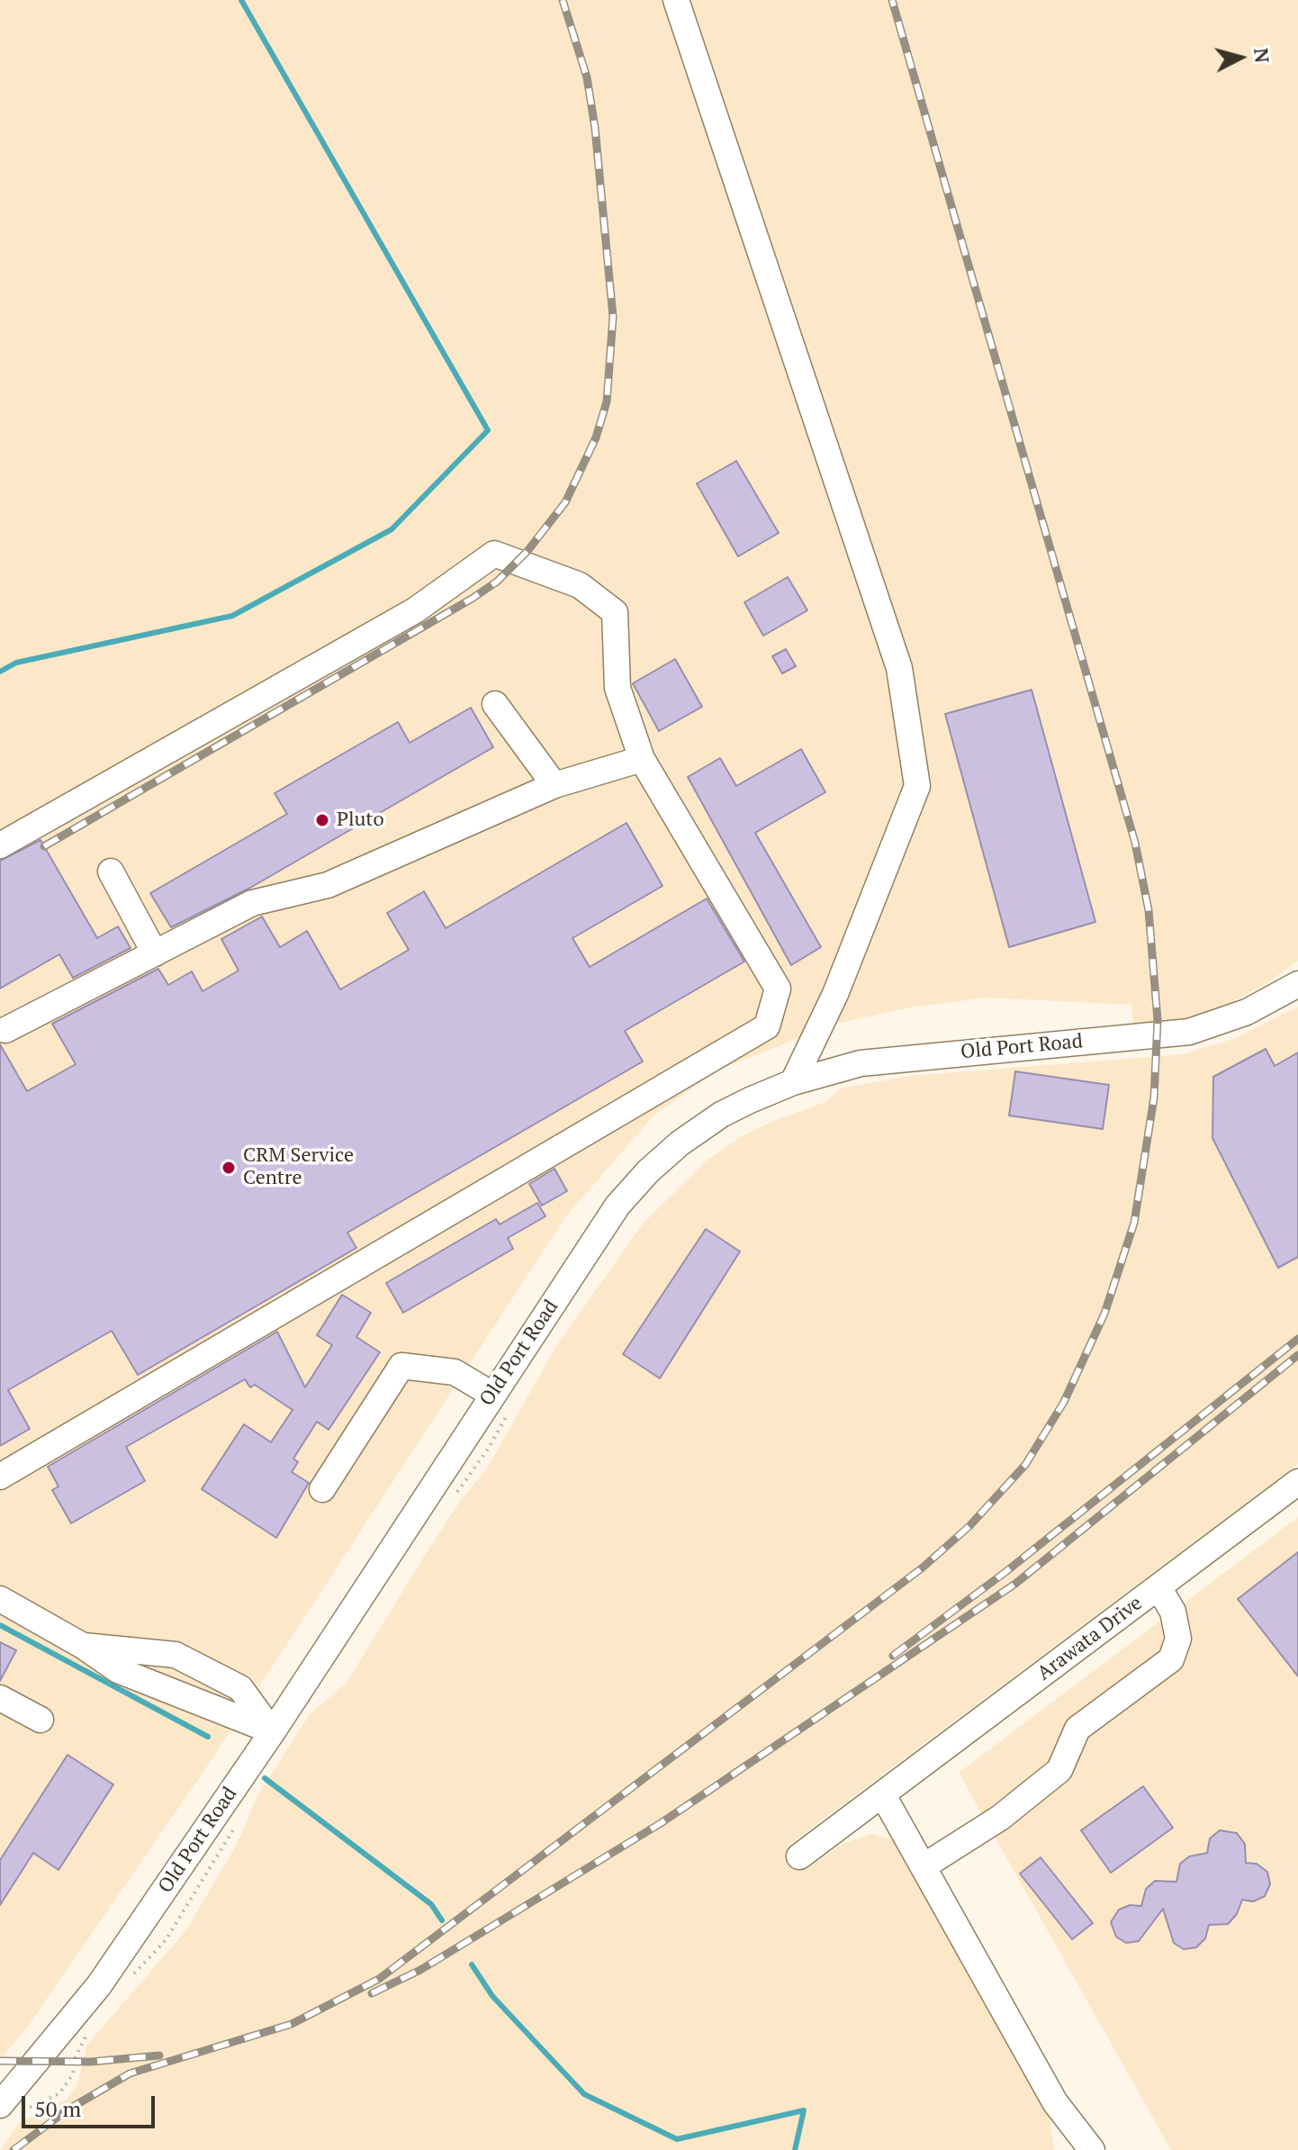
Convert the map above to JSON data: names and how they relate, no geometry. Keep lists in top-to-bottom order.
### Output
{
  "streets": {
    "street": ["Old Port Road", "Arawata Drive"]
  },
  "places": ["Pluto", "CRM Service Centre"],
  "scale_bar": "50 m",
  "north": "right"
}
